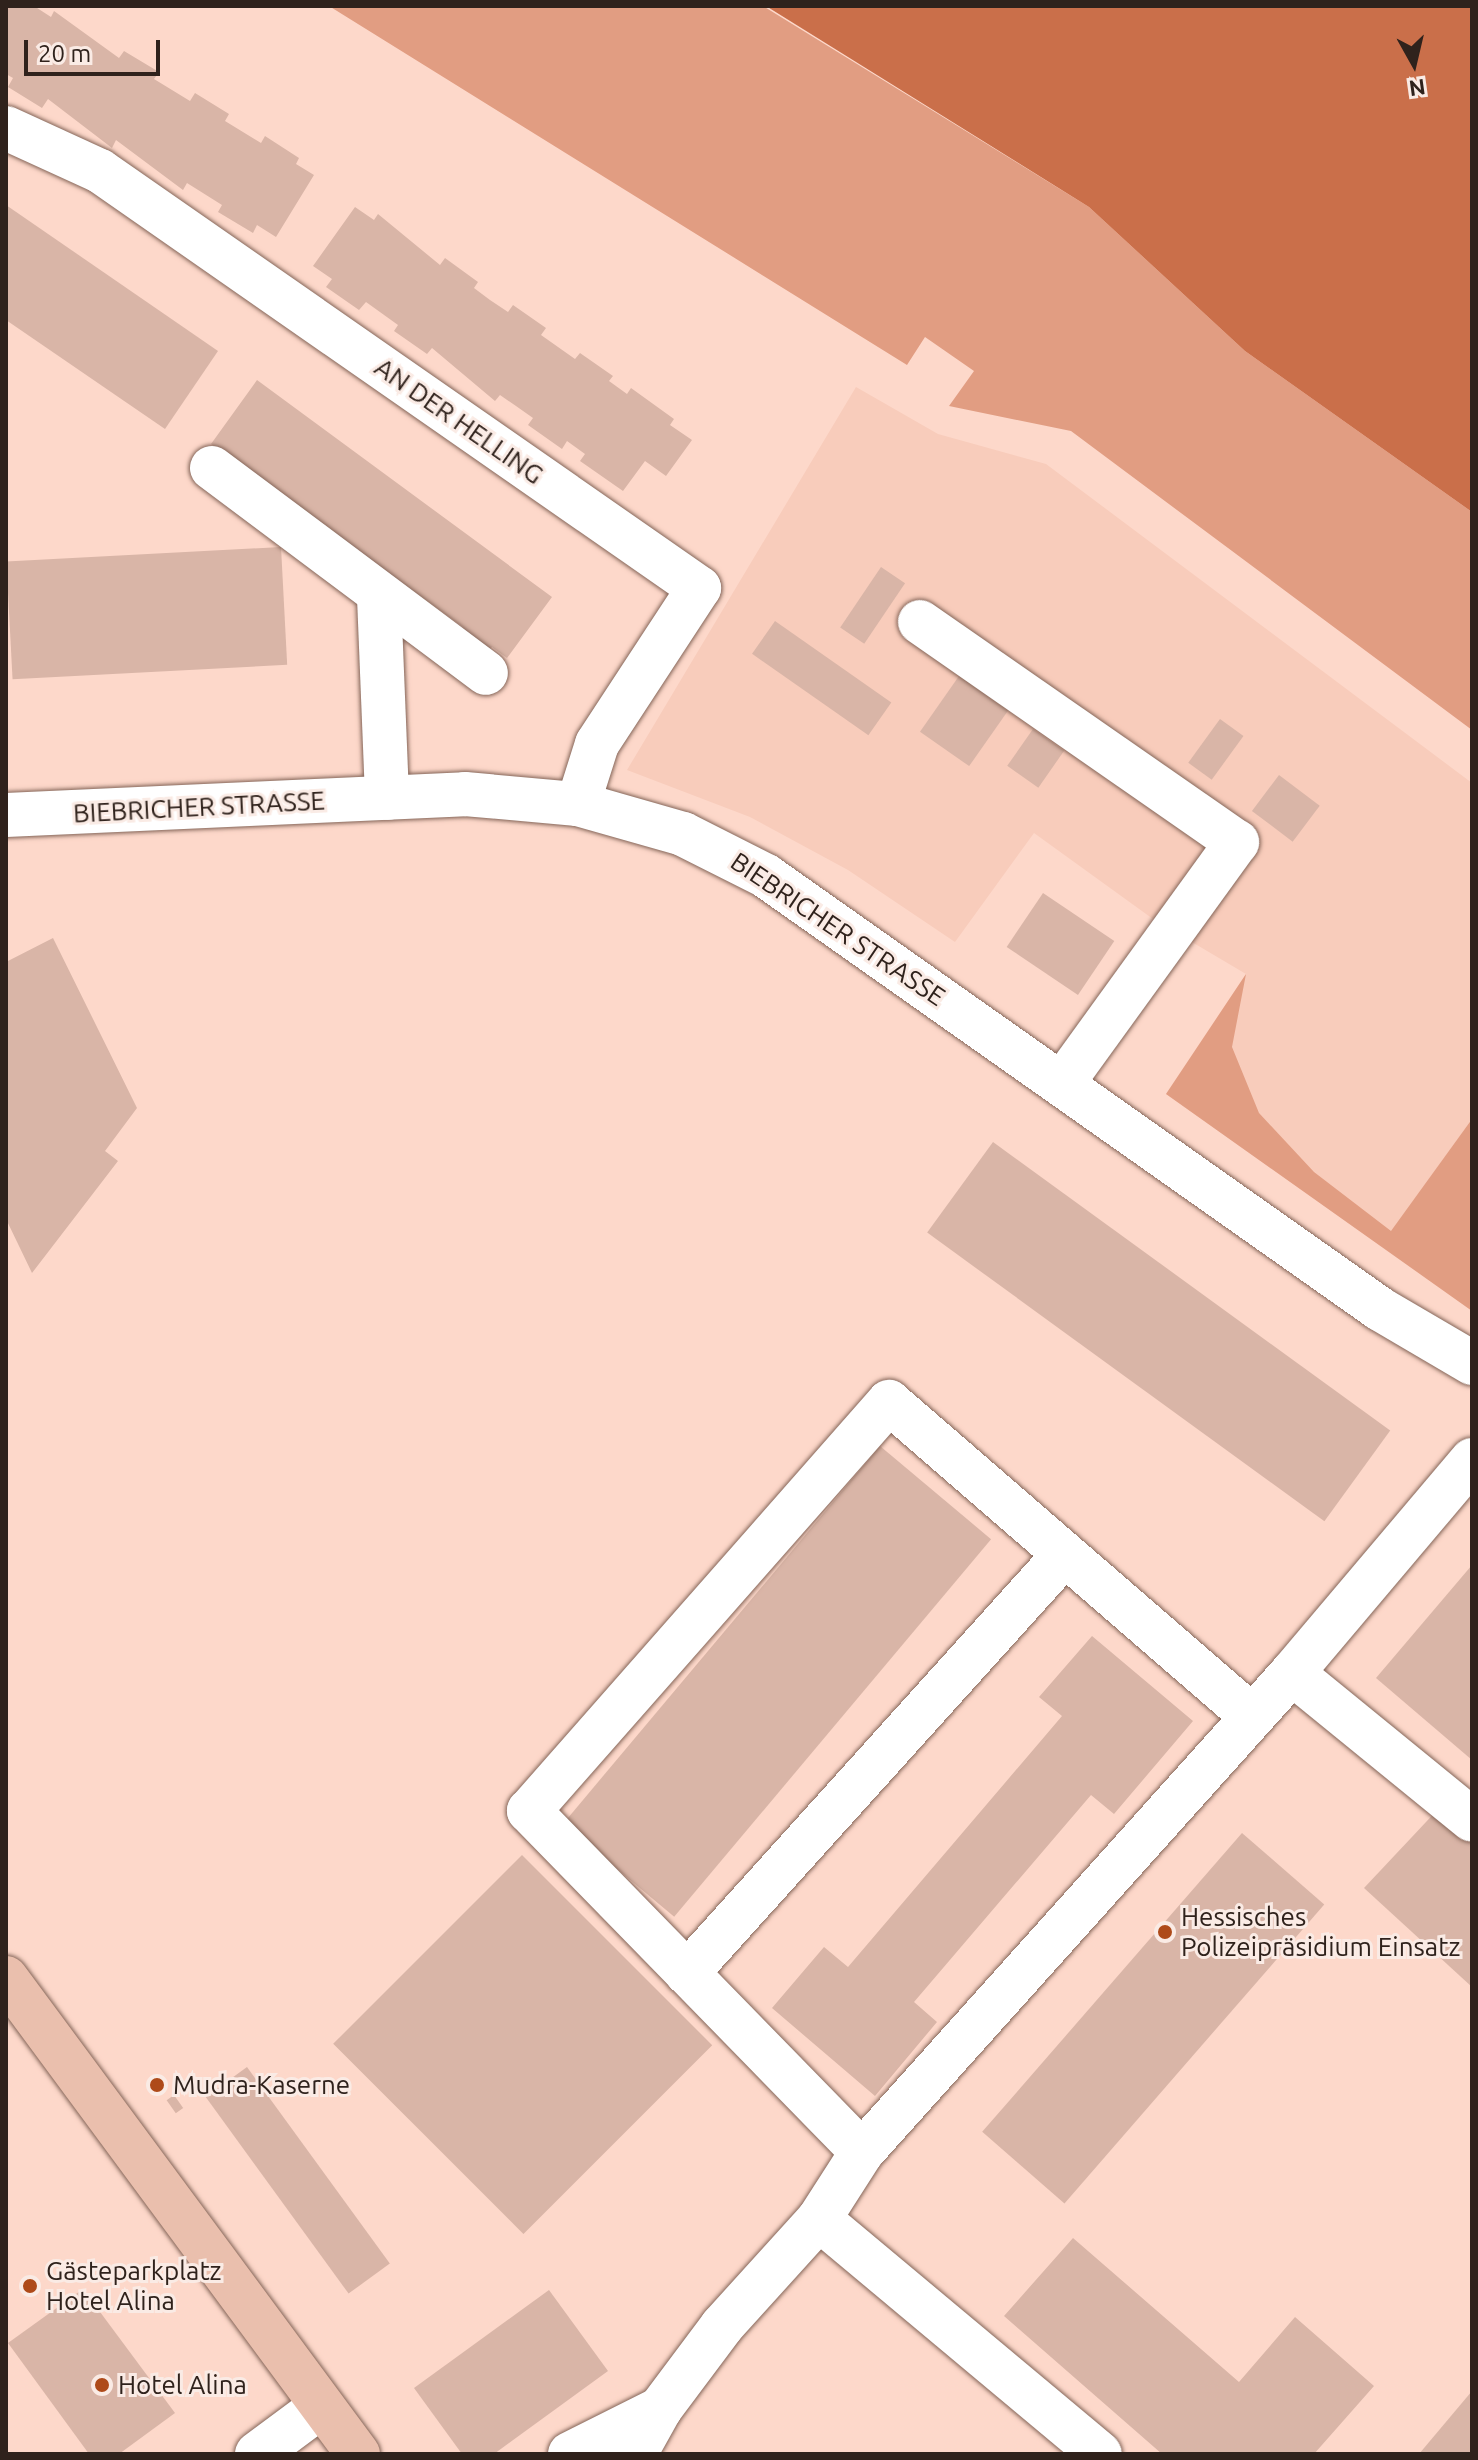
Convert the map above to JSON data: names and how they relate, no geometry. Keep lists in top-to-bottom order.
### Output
{
  "streets": {
    "street": ["AN DER HELLING", "BIEBRICHER STRASSE"]
  },
  "crossings": [
    ["AN DER HELLING", "BIEBRICHER STRASSE"]
  ],
  "places": [
    "Hessisches Polizeipräsidium Einsatz",
    "Mudra-Kaserne",
    "Gästeparkplatz Hotel Alina",
    "Hotel Alina"
  ],
  "scale_bar": "20 m",
  "north": "bottom"
}
